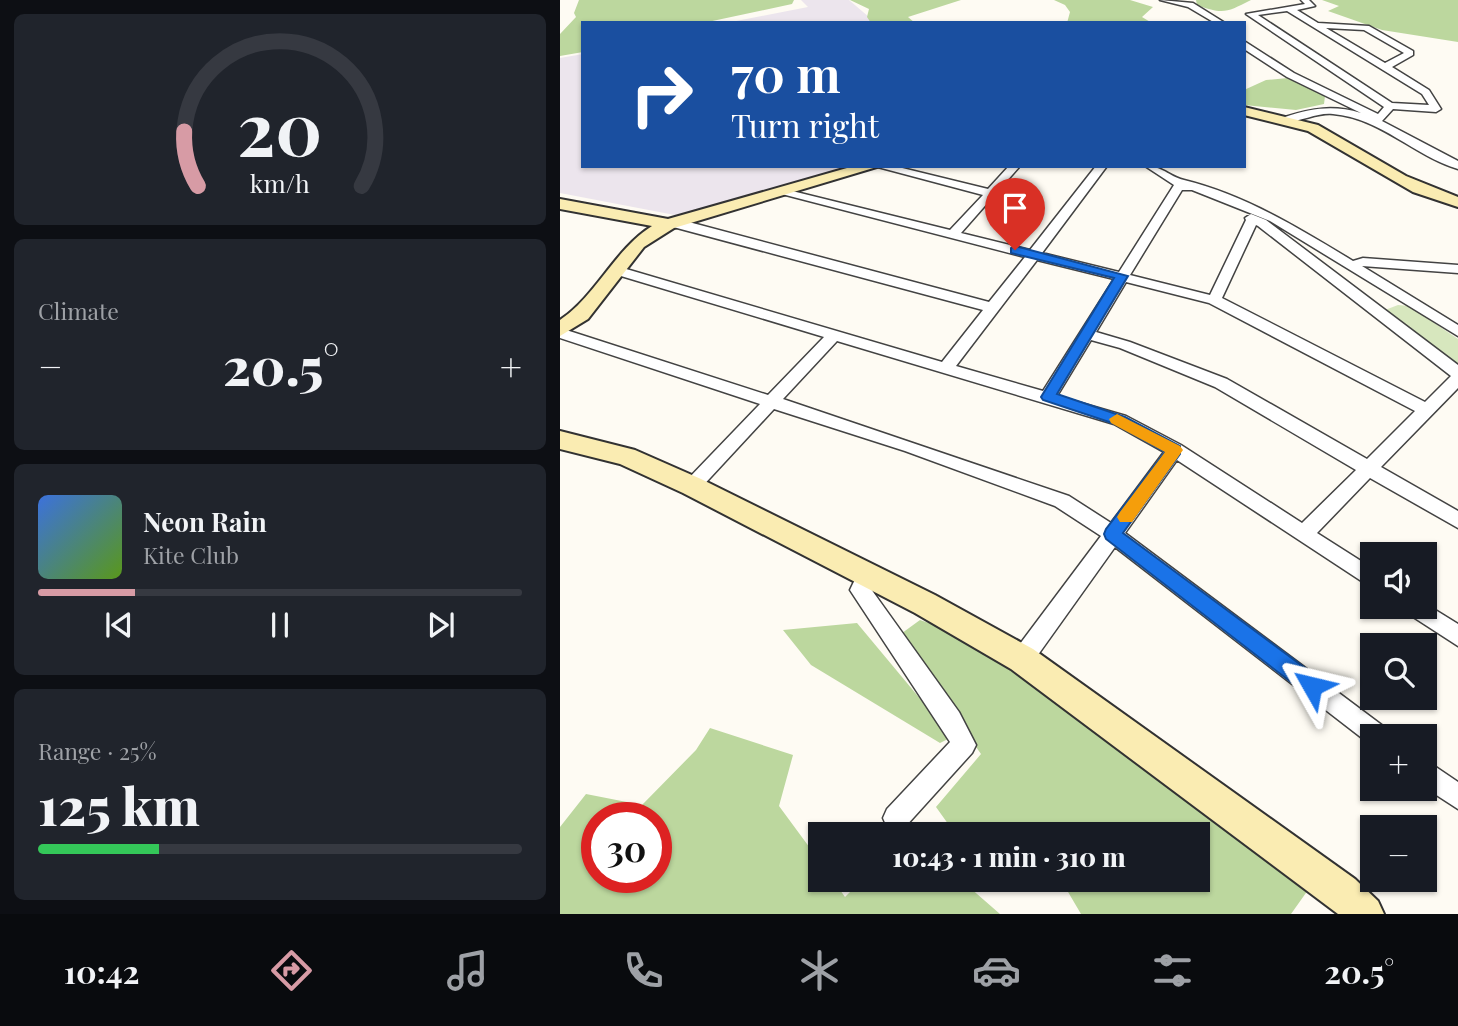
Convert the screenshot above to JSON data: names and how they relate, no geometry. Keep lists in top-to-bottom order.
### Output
{
  "page": {
    "turn": ["70 m", "Turn right"],
    "tile": [
      "Climate",
      ["Range · 25%", "125 km"]
    ],
    "heat": ["−", "20.5°", "+"],
    "song": ["Neon Rain", "Kite Club"],
    "map_buttons": ["+", "−"],
    "limit": "30",
    "trip": "10:43 · 1 min · 310 m",
    "tabs": ["10:42", "20.5°"],
    "gauge": ["20", "km/h"]
  }
}
